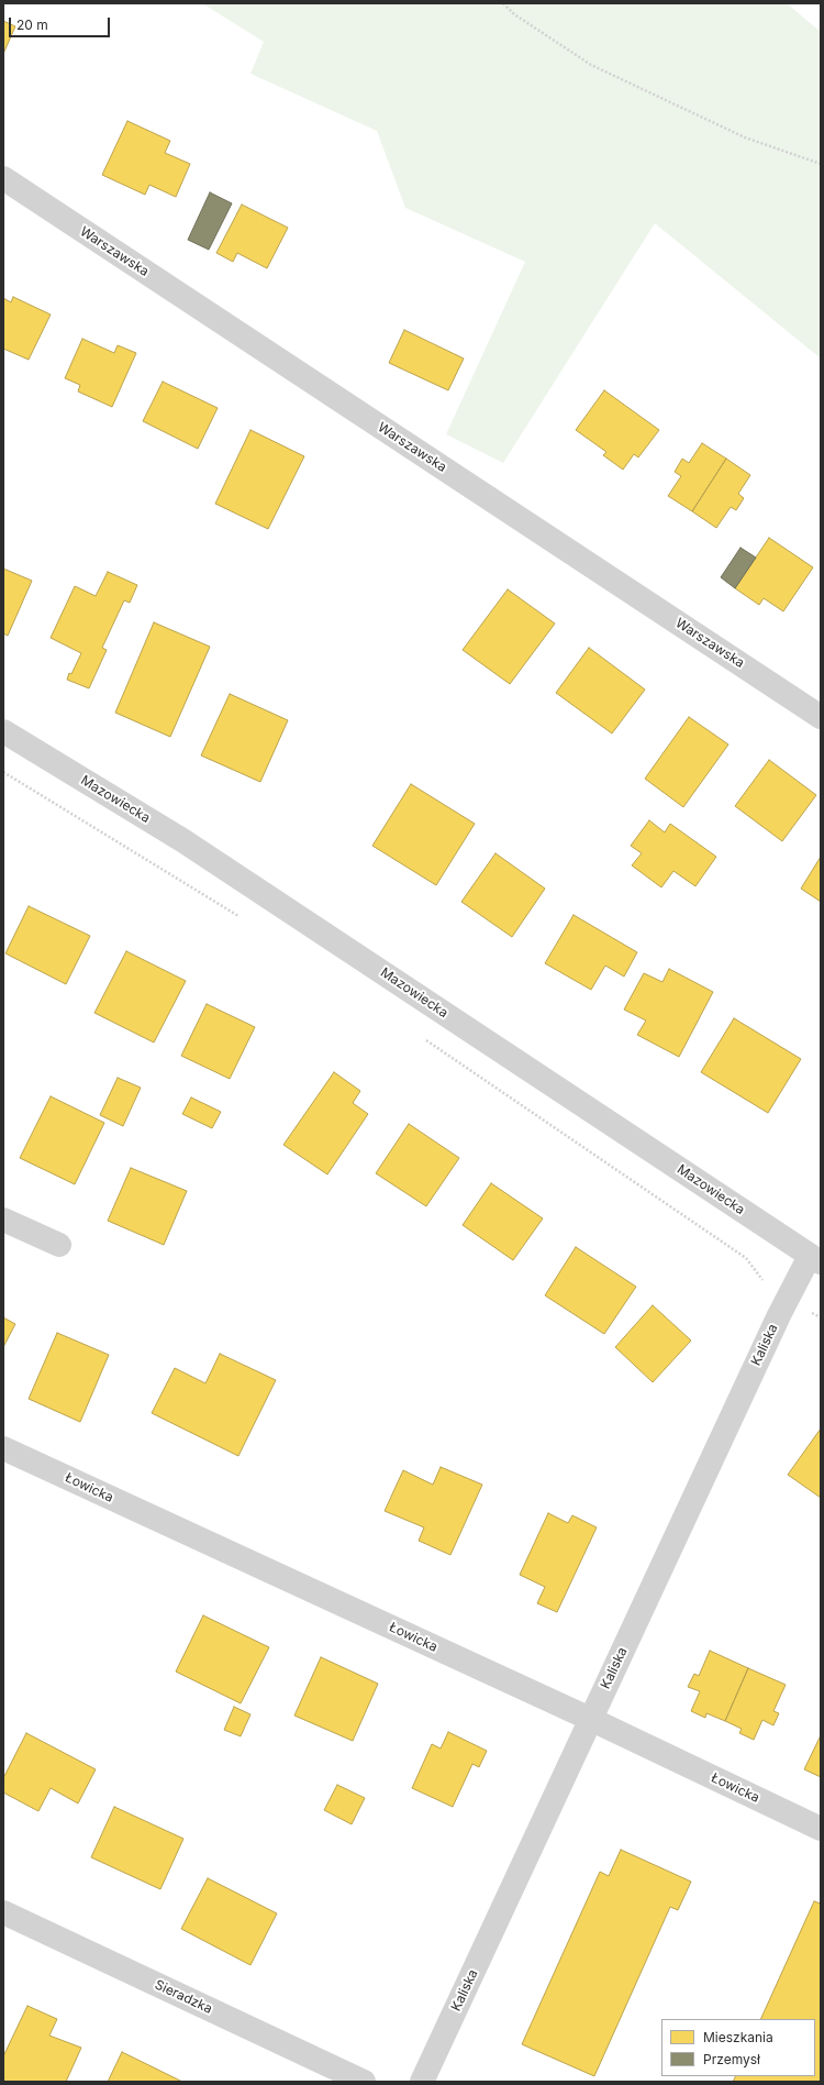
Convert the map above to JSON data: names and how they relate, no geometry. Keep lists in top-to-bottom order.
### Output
{
  "streets": {
    "street": [
      "Warszawska",
      "Mazowiecka",
      "Kaliska",
      "Łowicka",
      "Sieradzka"
    ]
  },
  "crossings": [
    ["Mazowiecka", "Kaliska"],
    ["Kaliska", "Łowicka"]
  ],
  "legend": ["Mieszkania", "Przemysł"],
  "scale_bar": "20 m"
}
